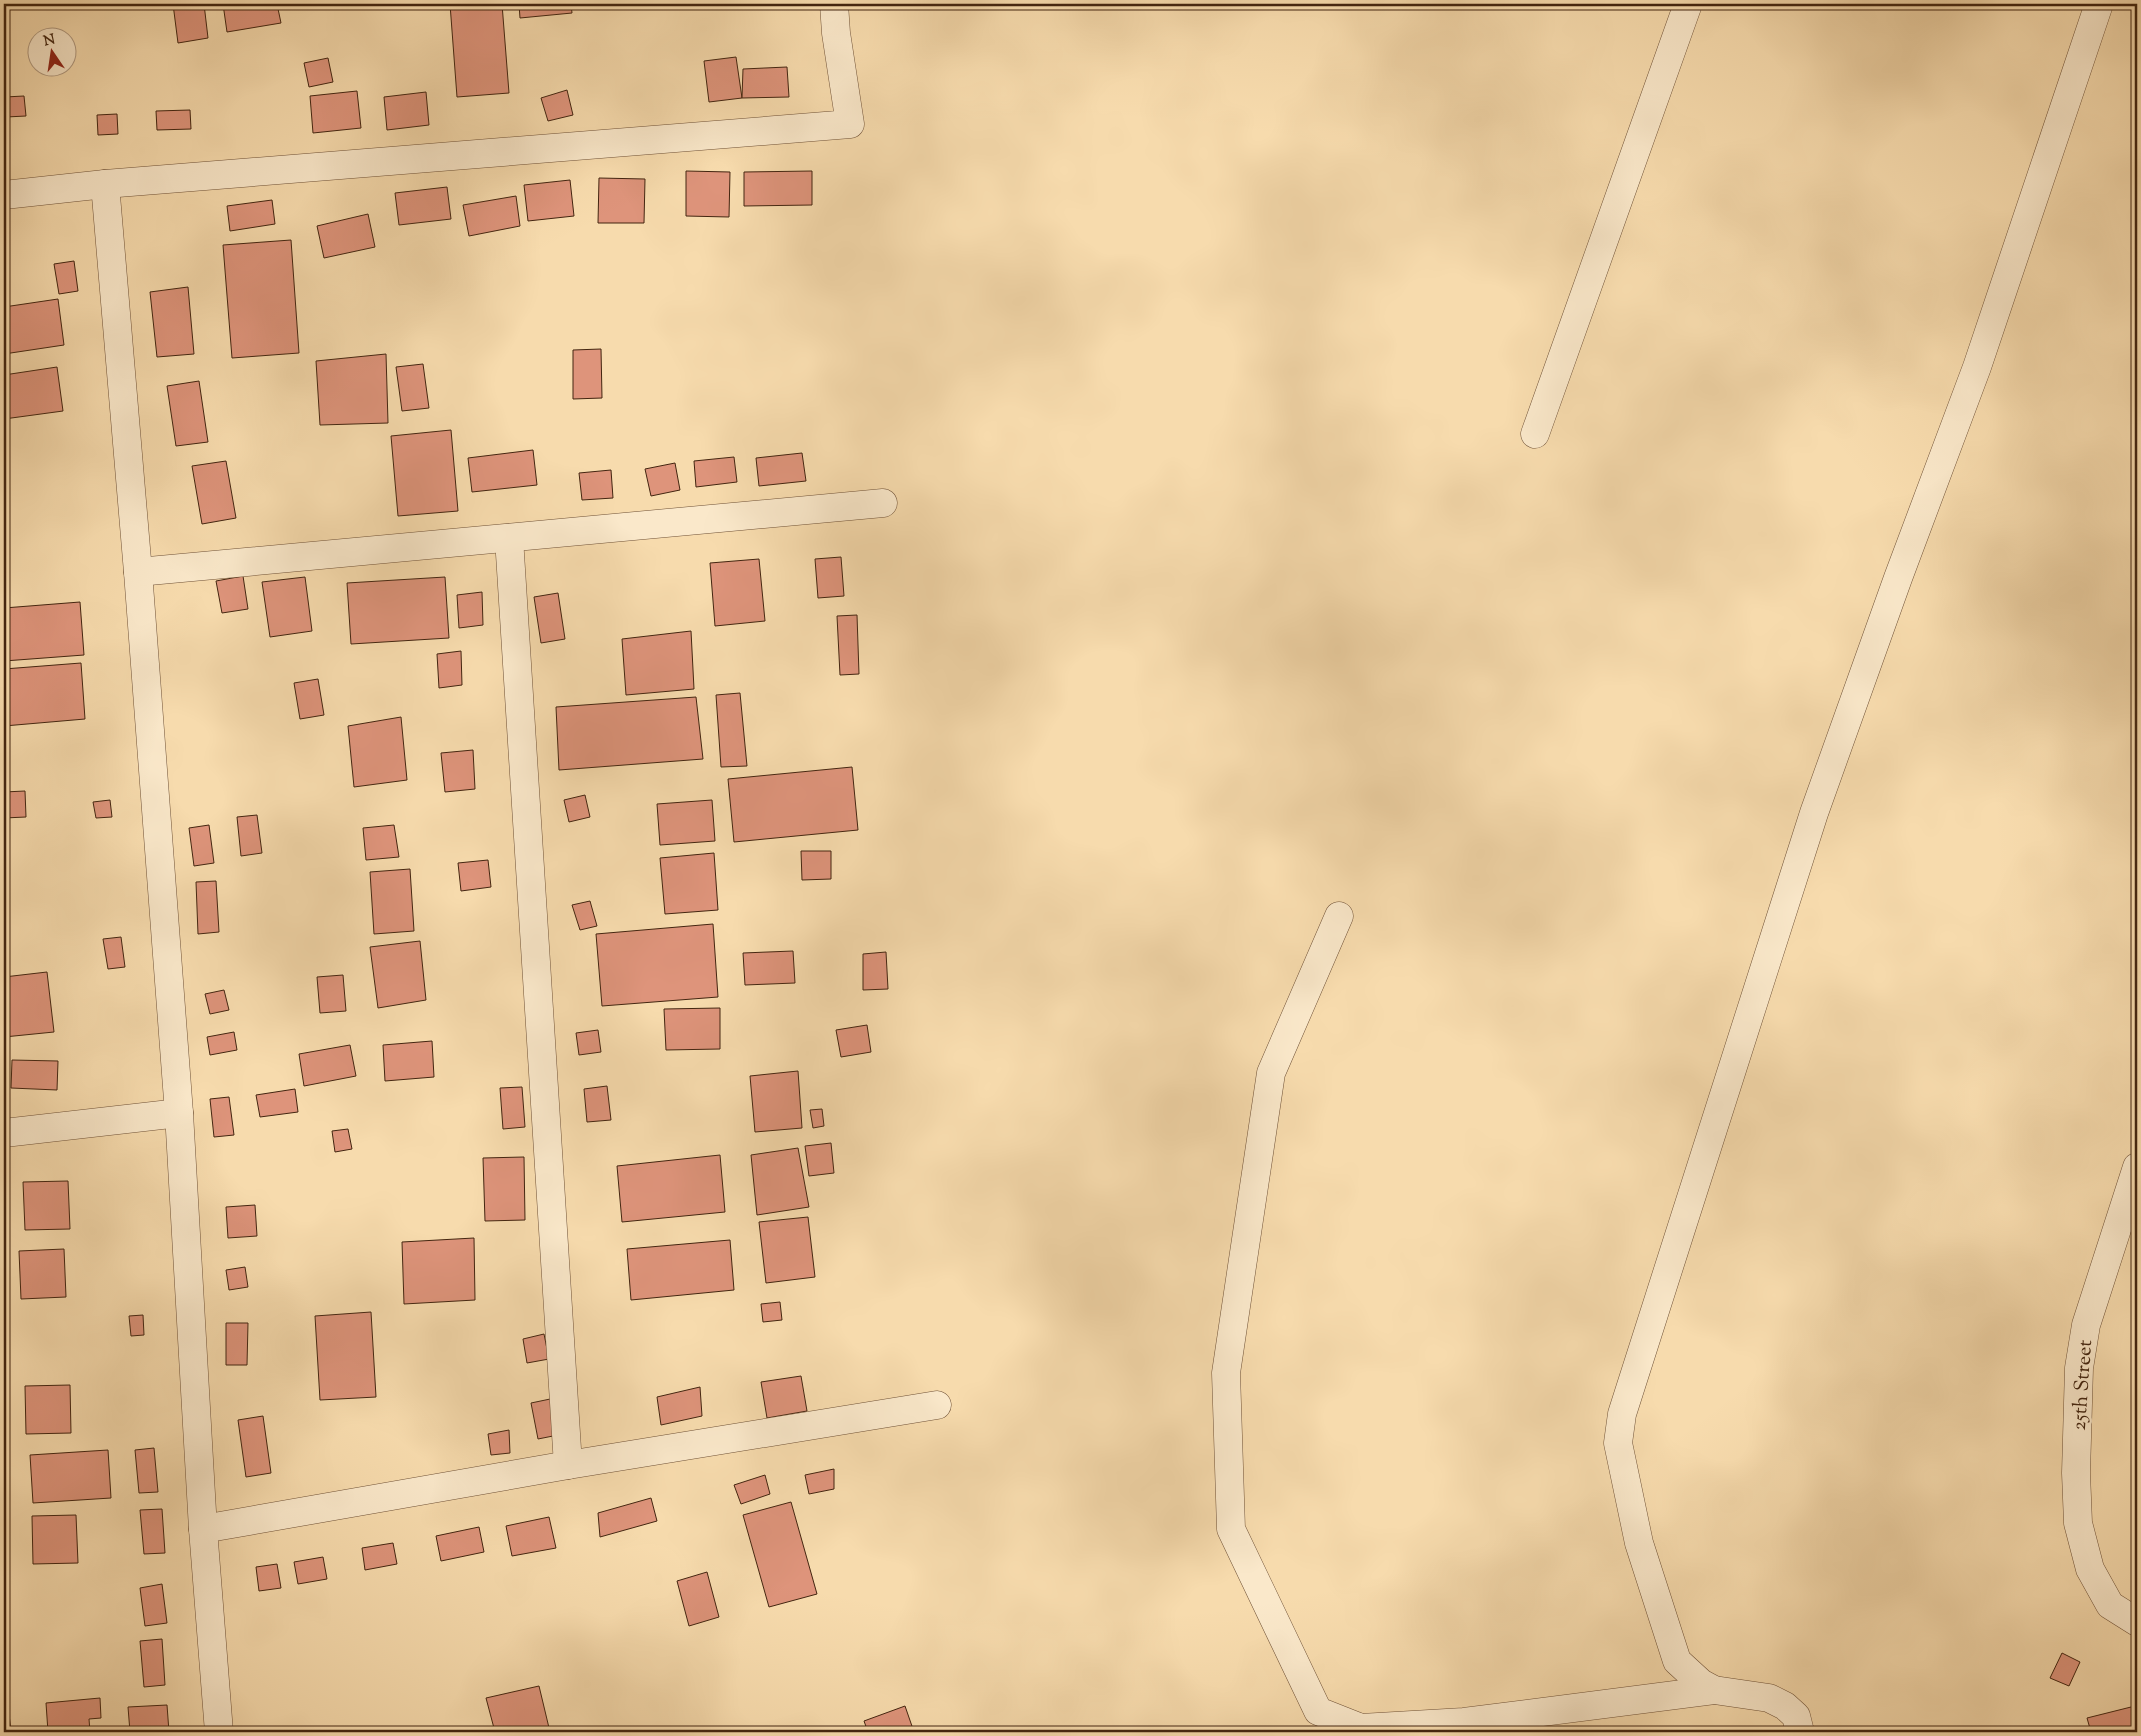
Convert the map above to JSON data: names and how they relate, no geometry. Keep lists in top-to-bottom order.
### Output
{
  "streets": {
    "street": ["25th Street"]
  },
  "north": "top"
}
